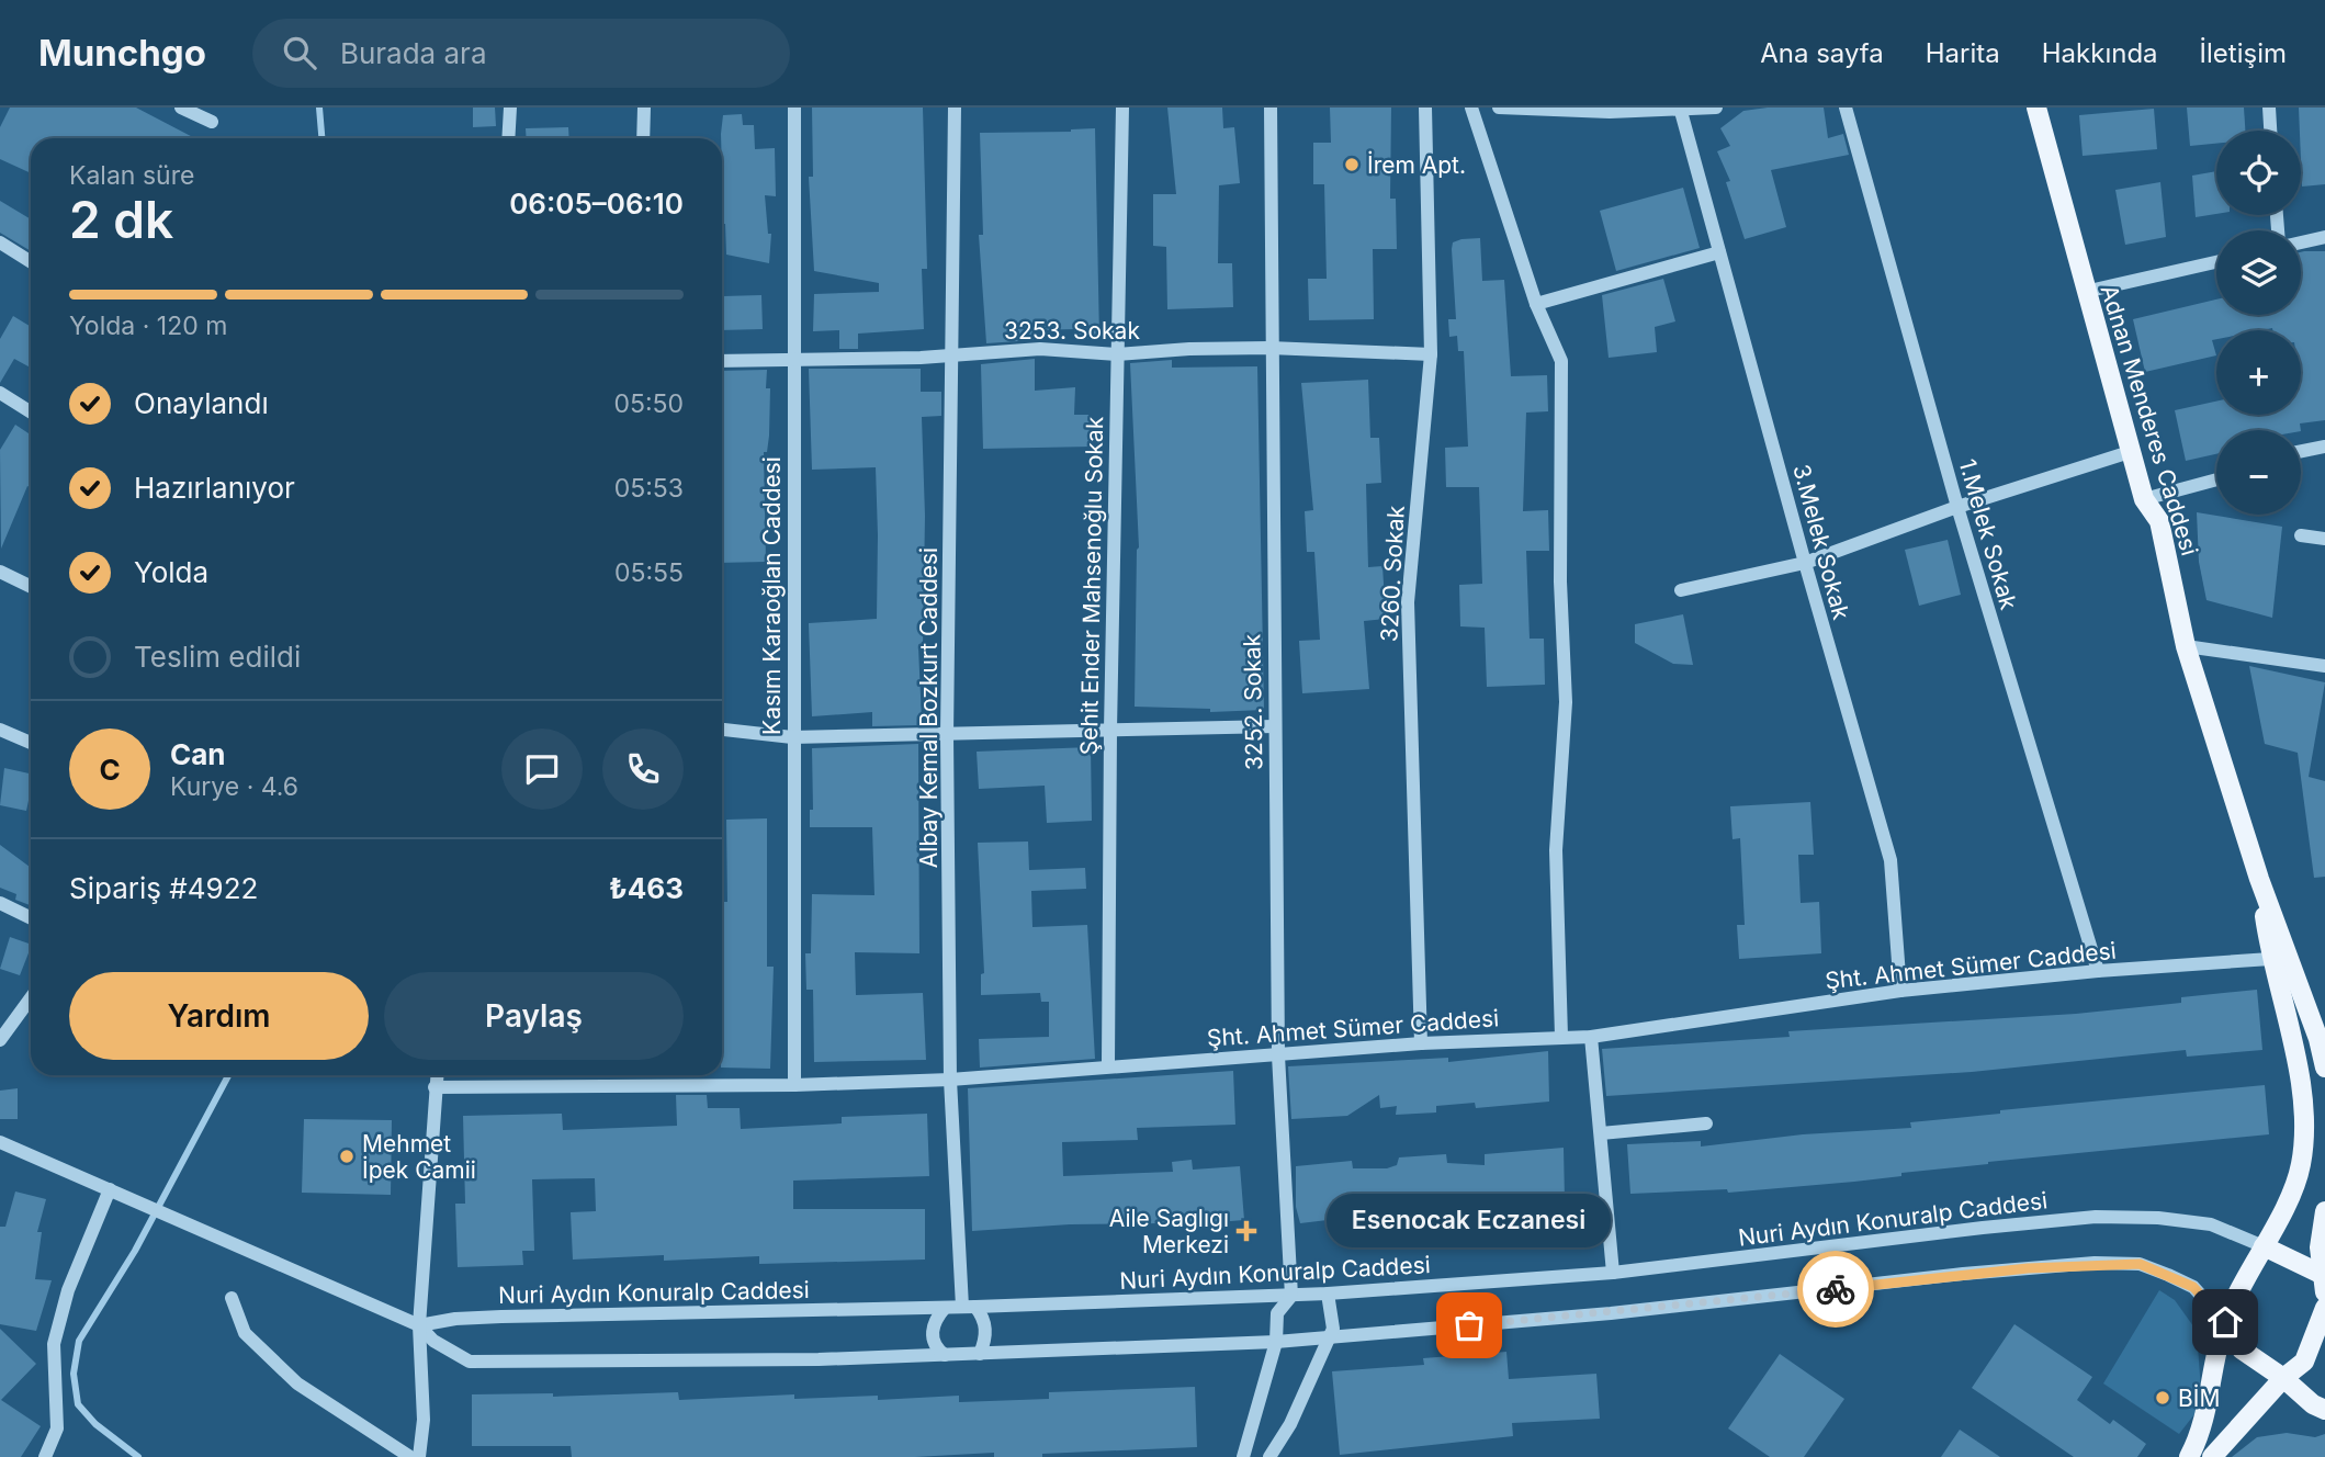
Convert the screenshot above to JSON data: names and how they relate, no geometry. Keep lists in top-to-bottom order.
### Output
{
  "streets": {
    "main road": ["Adnan Menderes Caddesi"],
    "street": [
      "3253. Sokak",
      "1.Melek Sokak",
      "3.Melek Sokak",
      "3260. Sokak",
      "Şehit Ender Mahsenoğlu Sokak",
      "Kasım Karaoğlan Caddesi",
      "3252. Sokak",
      "Albay Kemal Bozkurt Caddesi",
      "Şht. Ahmet Sümer Caddesi",
      "Nuri Aydın Konuralp Caddesi"
    ]
  },
  "crossings": [
    ["3253. Sokak", "3260. Sokak"],
    ["3253. Sokak", "Şehit Ender Mahsenoğlu Sokak"],
    ["3253. Sokak", "Kasım Karaoğlan Caddesi"],
    ["3253. Sokak", "3252. Sokak"],
    ["3253. Sokak", "Albay Kemal Bozkurt Caddesi"],
    ["Adnan Menderes Caddesi", "Şht. Ahmet Sümer Caddesi"],
    ["Adnan Menderes Caddesi", "Nuri Aydın Konuralp Caddesi"],
    ["1.Melek Sokak", "Şht. Ahmet Sümer Caddesi"],
    ["3.Melek Sokak", "Şht. Ahmet Sümer Caddesi"],
    ["3260. Sokak", "Şht. Ahmet Sümer Caddesi"],
    ["Şehit Ender Mahsenoğlu Sokak", "Şht. Ahmet Sümer Caddesi"],
    ["Kasım Karaoğlan Caddesi", "Şht. Ahmet Sümer Caddesi"],
    ["3252. Sokak", "Şht. Ahmet Sümer Caddesi"],
    ["3252. Sokak", "Nuri Aydın Konuralp Caddesi"],
    ["Albay Kemal Bozkurt Caddesi", "Şht. Ahmet Sümer Caddesi"],
    ["Albay Kemal Bozkurt Caddesi", "Nuri Aydın Konuralp Caddesi"]
  ],
  "places": {
    "other": [
      "İrem Apt.",
      "Mehmet İpek Camii",
      "Esenocak Eczanesi",
      "BİM"
    ],
    "health": ["Aile Saglıgı Merkezi"]
  },
  "page": {
    "header": "Munchgo",
    "search": "Burada ara",
    "nav": [
      "Ana sayfa",
      "Harita",
      "Hakkında",
      "İletişim"
    ],
    "map_buttons": ["+", "−"],
    "heading": ["2 dk", "Kalan süre", "06:05–06:10"],
    "panel": [
      "Can",
      "Kurye · 4.6",
      "Sipariş #4922",
      "₺463"
    ],
    "bar": "Yolda · 120 m",
    "list": [
      ["Onaylandı", "05:50"],
      ["Hazırlanıyor", "05:53"],
      ["Yolda", "05:55"],
      "Teslim edildi"
    ],
    "round": "C",
    "buttons": ["Yardım", "Paylaş"],
    "bubble": "Esenocak Eczanesi"
  }
}
